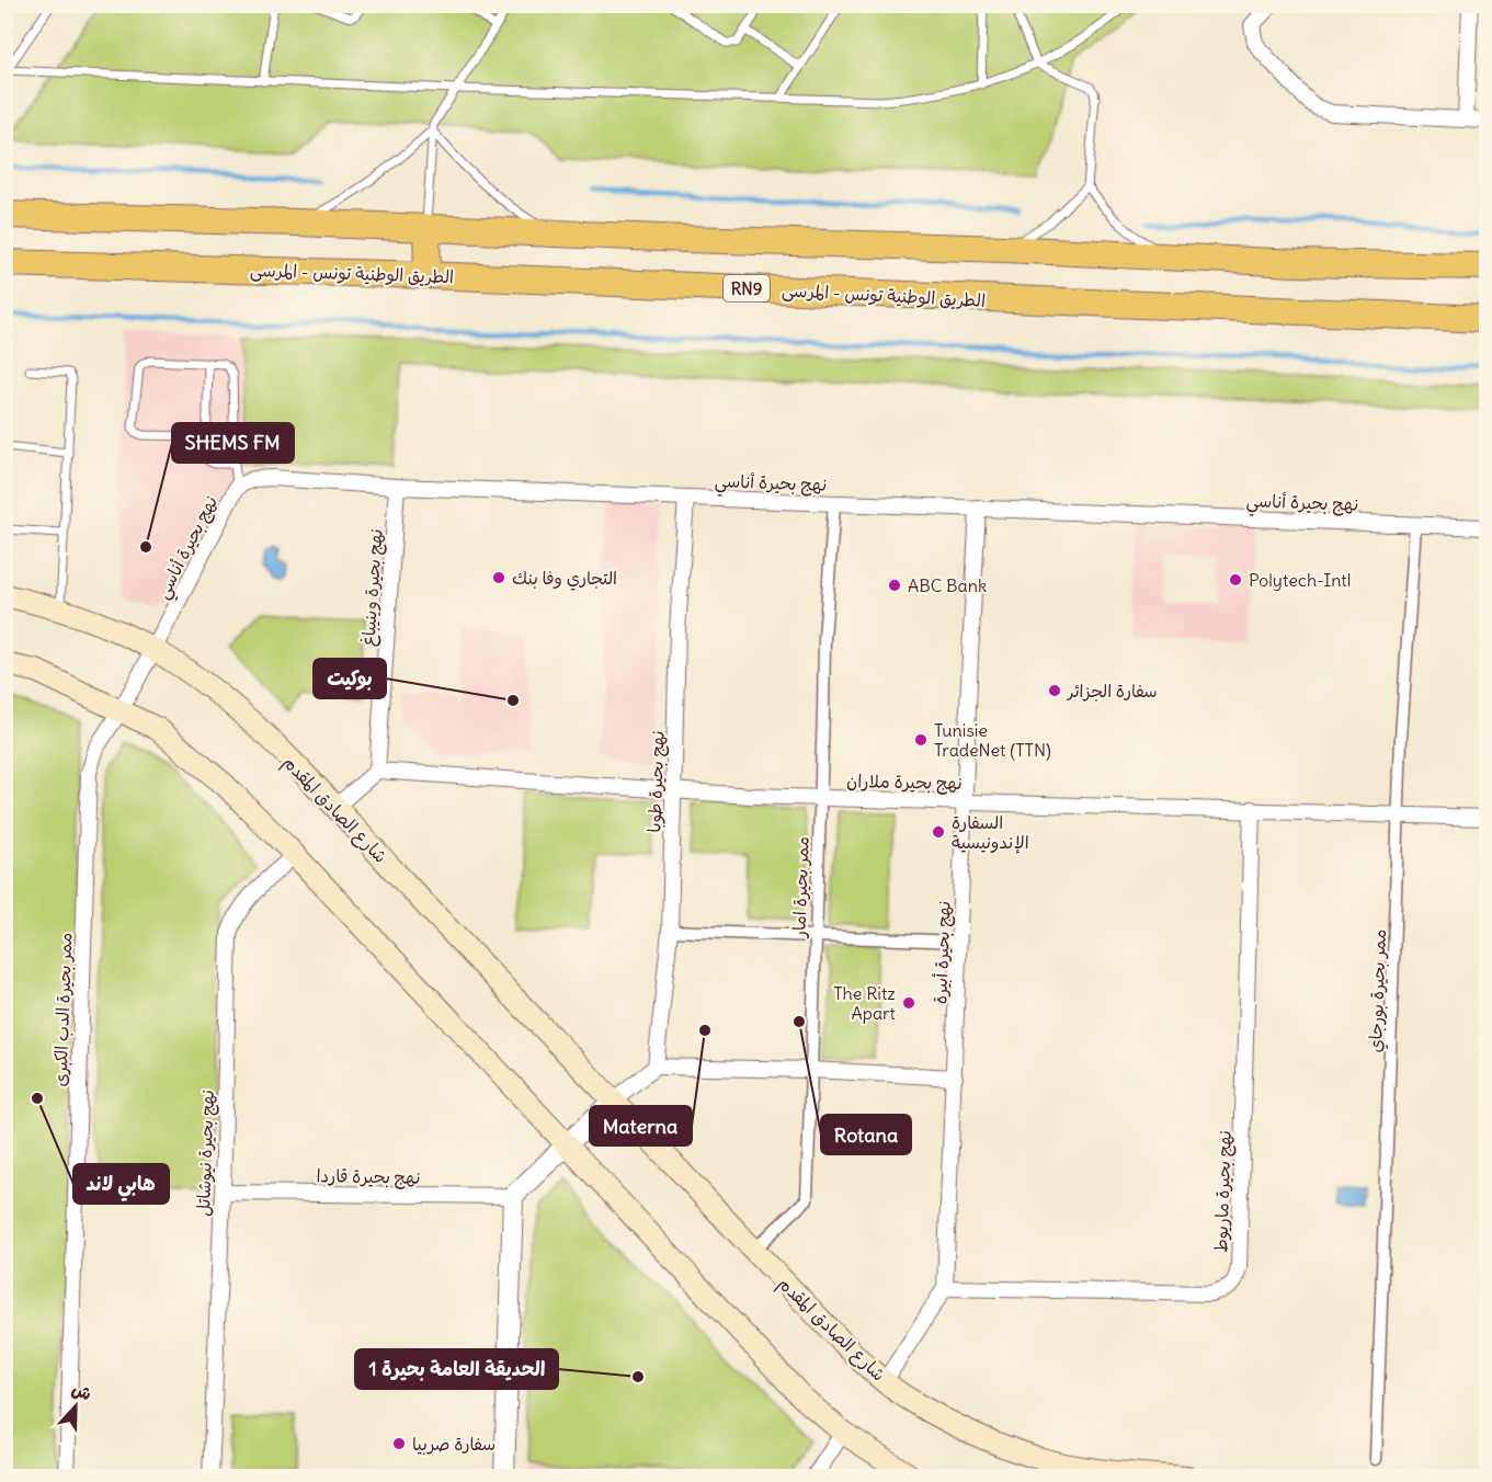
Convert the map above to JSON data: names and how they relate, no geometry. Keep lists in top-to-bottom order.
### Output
{
  "streets": {
    "highway": ["الطريق الوطنية تونس - المرسى", "RN9"],
    "main road": ["شارع الصادق المقدم"],
    "street": [
      "نهج بحيرة أناسي",
      "نهج بحيرة وينيباغ",
      "نهج بحيرة طوبا",
      "نهج بحيرة ملاران",
      "ممر بحيرة امار",
      "نهج بحيرة أبيرة",
      "ممر بحيرة بورجاي",
      "ممر بحيرة الدب الكبرى",
      "نهج بحيرة نيوشاتل",
      "نهج بحيرة قاردا",
      "نهج بحيرة ماريوط"
    ]
  },
  "crossings": [
    ["نهج بحيرة أناسي", "نهج بحيرة وينيباغ"],
    ["نهج بحيرة أناسي", "نهج بحيرة طوبا"],
    ["نهج بحيرة أناسي", "شارع الصادق المقدم"],
    ["نهج بحيرة أناسي", "ممر بحيرة امار"],
    ["نهج بحيرة أناسي", "نهج بحيرة أبيرة"],
    ["نهج بحيرة أناسي", "ممر بحيرة بورجاي"],
    ["نهج بحيرة أناسي", "ممر بحيرة الدب الكبرى"],
    ["نهج بحيرة وينيباغ", "نهج بحيرة ملاران"],
    ["نهج بحيرة طوبا", "نهج بحيرة ملاران"],
    ["نهج بحيرة ملاران", "ممر بحيرة امار"],
    ["نهج بحيرة ملاران", "نهج بحيرة أبيرة"],
    ["نهج بحيرة ملاران", "ممر بحيرة بورجاي"],
    ["نهج بحيرة ملاران", "نهج بحيرة ماريوط"],
    ["شارع الصادق المقدم", "ممر بحيرة امار"],
    ["شارع الصادق المقدم", "نهج بحيرة أبيرة"],
    ["نهج بحيرة أبيرة", "نهج بحيرة ماريوط"],
    ["نهج بحيرة نيوشاتل", "نهج بحيرة قاردا"]
  ],
  "places": [
    "SHEMS FM",
    "التجاري وفا بنك",
    "Polytech-Intl",
    "ABC Bank",
    "سفارة الجزائر",
    "بوكيت",
    "Tunisie TradeNet (TTN)",
    "السفارة الإندونيسية",
    "The Ritz Apart",
    "Rotana",
    "Materna",
    "هابي لاند",
    "الحديقة العامة بحيرة 1",
    "سفارة صربيا"
  ],
  "north": "top"
}
